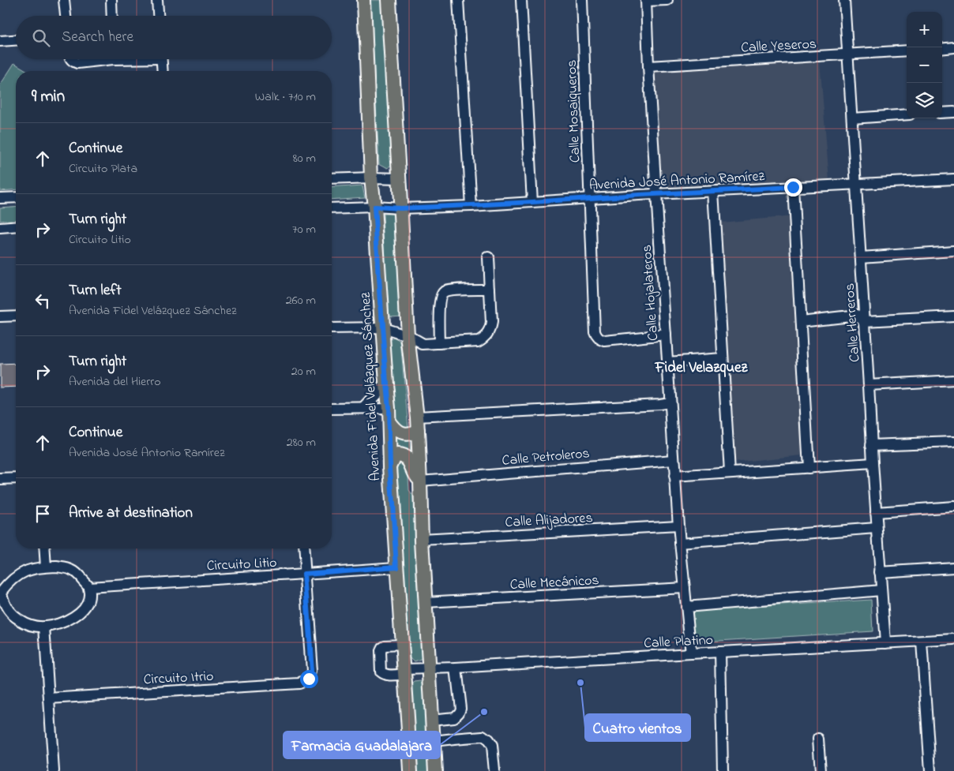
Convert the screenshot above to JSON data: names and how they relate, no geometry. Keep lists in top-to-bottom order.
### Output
{
  "streets": {
    "main road": ["Avenida Fidel Velázquez Sánchez"],
    "street": [
      "Calle Yeseros",
      "Calle Mosaiqueros",
      "Avenida José Antonio Ramírez",
      "Calle Hojalateros",
      "Calle Herreros",
      "Calle Petroleros",
      "Calle Alijadores",
      "Circuito Litio",
      "Calle Mecánicos",
      "Calle Platino",
      "Circuito Itrio"
    ]
  },
  "crossings": [
    ["Calle Yeseros", "Calle Hojalateros"],
    ["Calle Yeseros", "Calle Herreros"],
    ["Calle Mosaiqueros", "Avenida José Antonio Ramírez"],
    ["Calle Mosaiqueros", "Calle Hojalateros"],
    ["Avenida José Antonio Ramírez", "Calle Hojalateros"],
    ["Avenida José Antonio Ramírez", "Calle Herreros"],
    ["Avenida José Antonio Ramírez", "Avenida Fidel Velázquez Sánchez"],
    ["Calle Hojalateros", "Calle Petroleros"],
    ["Calle Hojalateros", "Calle Alijadores"],
    ["Calle Hojalateros", "Calle Mecánicos"],
    ["Calle Hojalateros", "Calle Platino"],
    ["Calle Herreros", "Calle Platino"],
    ["Avenida Fidel Velázquez Sánchez", "Circuito Litio"],
    ["Avenida Fidel Velázquez Sánchez", "Calle Platino"],
    ["Circuito Litio", "Circuito Itrio"]
  ],
  "districts": ["Fidel Velazquez"],
  "places": ["Cuatro vientos", "Farmacia Guadalajara"],
  "page": {
    "map_buttons": ["+", "−"],
    "search": "Search here",
    "heading": ["9 min", "Walk · 710 m"],
    "list": [
      ["Continue", "Circuito Plata", "80 m"],
      ["Turn right", "Circuito Litio", "70 m"],
      ["Turn left", "Avenida Fidel Velázquez Sánchez", "260 m"],
      ["Turn right", "Avenida del Hierro", "20 m"],
      ["Continue", "Avenida José Antonio Ramírez", "280 m"],
      "Arrive at destination"
    ]
  }
}
